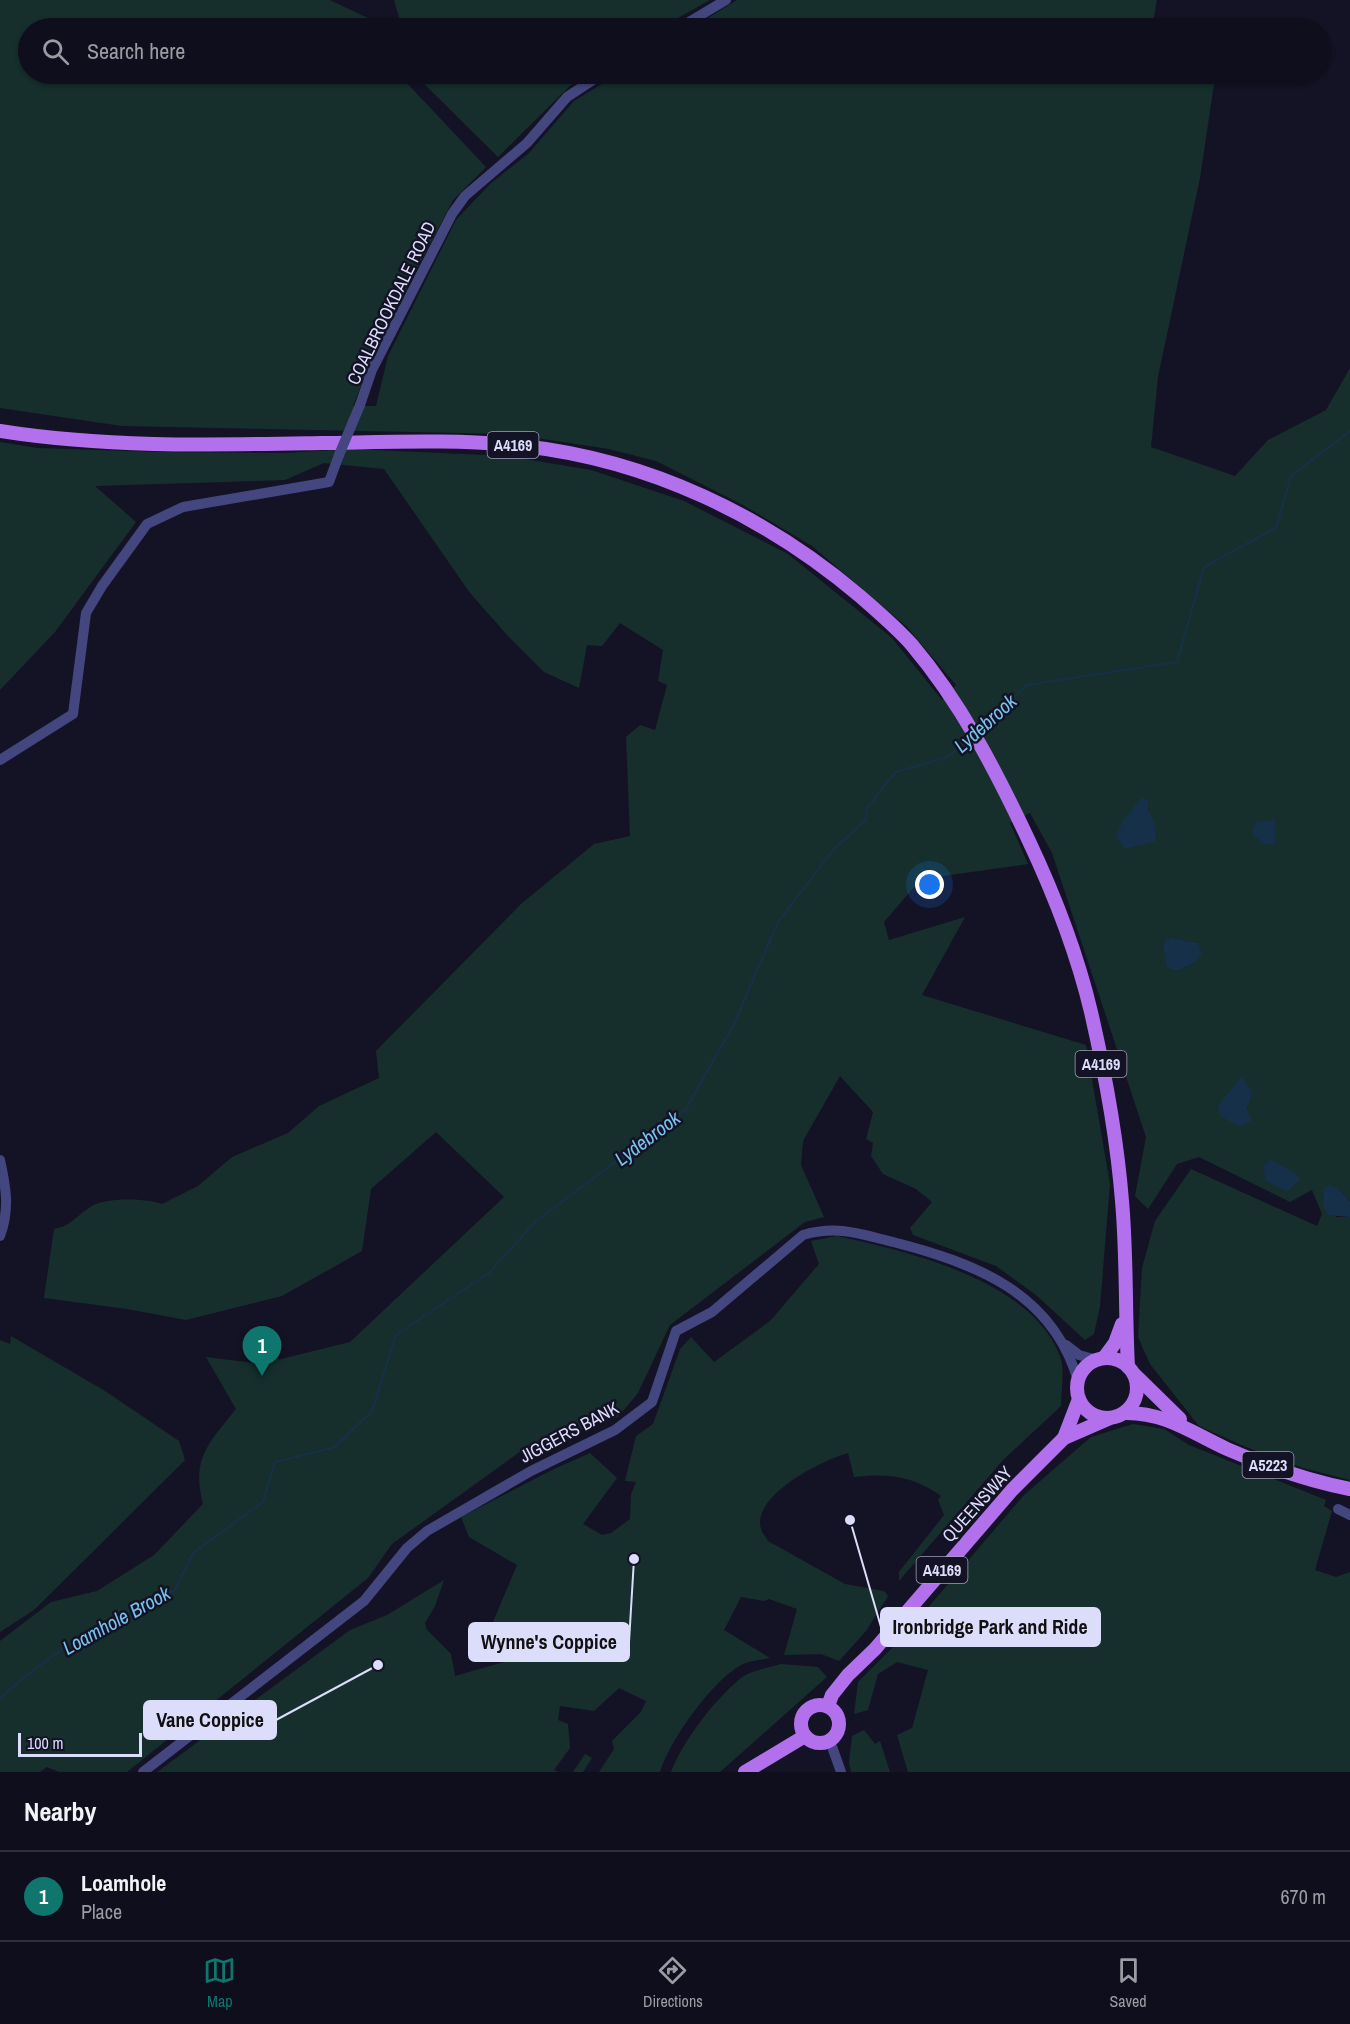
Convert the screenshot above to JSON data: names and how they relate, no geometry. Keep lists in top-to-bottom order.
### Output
{
  "streets": {
    "main road": ["A4169", "A5223", "QUEENSWAY"],
    "street": ["COALBROOKDALE ROAD", "JIGGERS BANK"]
  },
  "crossings": [
    ["A4169", "JIGGERS BANK"],
    ["A4169", "A5223"],
    ["A4169", "QUEENSWAY"],
    ["JIGGERS BANK", "A5223"],
    ["JIGGERS BANK", "QUEENSWAY"],
    ["A5223", "QUEENSWAY"]
  ],
  "water": ["Lydebrook", "Loamhole Brook"],
  "places": ["Ironbridge Park and Ride", "Wynne's Coppice", "Vane Coppice"],
  "scale_bar": "100 m",
  "page": {
    "search": "Search here",
    "pins": "1",
    "scale": "100 m",
    "heading": "Nearby",
    "list": [
      {
        "mark": "1",
        "name": "Loamhole",
        "note": "Place",
        "value": "670 m"
      }
    ],
    "nav": ["Map", "Directions", "Saved"]
  }
}
